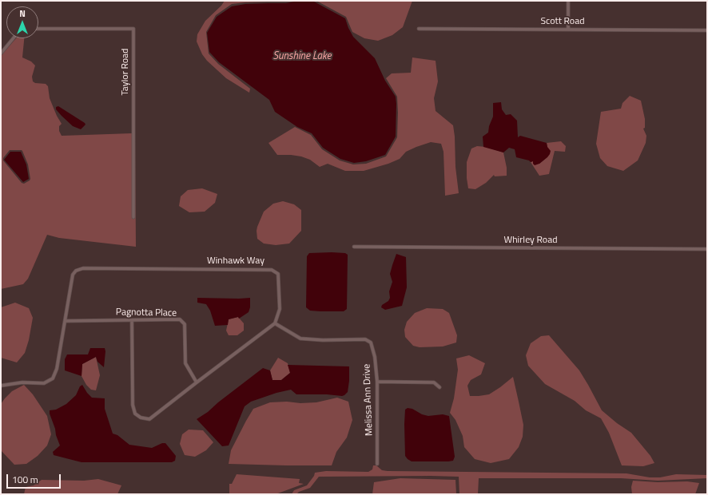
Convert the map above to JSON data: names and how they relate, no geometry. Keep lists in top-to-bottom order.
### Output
{
  "streets": {
    "street": [
      "Scott Road",
      "Taylor Road",
      "Whirley Road",
      "Winhawk Way",
      "Pagnotta Place",
      "Melissa Ann Drive"
    ]
  },
  "crossings": [
    ["Winhawk Way", "Pagnotta Place"],
    ["Winhawk Way", "Melissa Ann Drive"]
  ],
  "water": ["Sunshine Lake"],
  "scale_bar": "100 m",
  "north": "top"
}
